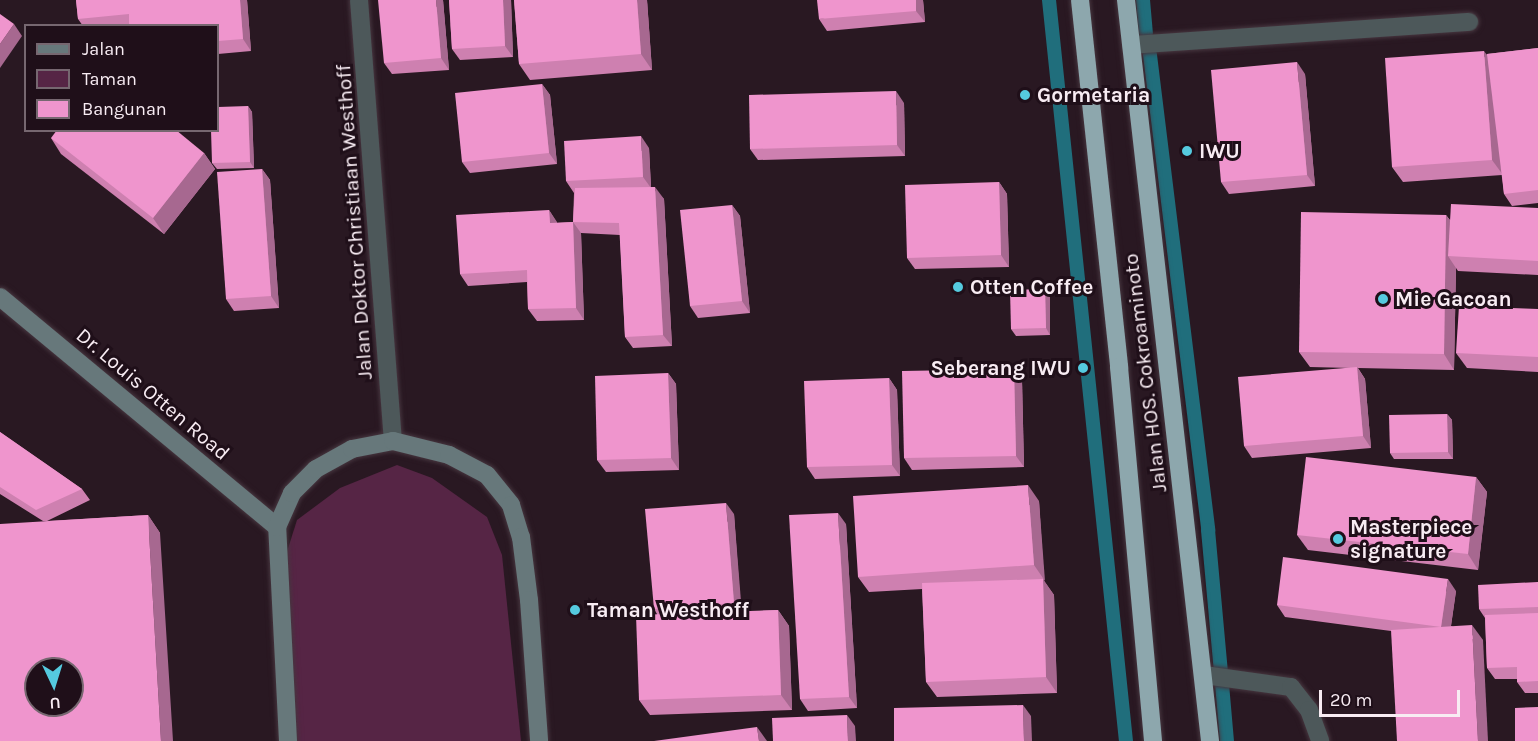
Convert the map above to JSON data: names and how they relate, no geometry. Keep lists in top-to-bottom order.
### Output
{
  "streets": {
    "highway": ["Jalan HOS. Cokroaminoto"],
    "main road": ["Dr. Louis Otten Road"],
    "street": ["Jalan Doktor Christiaan Westhoff"]
  },
  "places": [
    "Gormetaria",
    "IWU",
    "Otten Coffee",
    "Mie Gacoan",
    "Seberang IWU",
    "Masterpiece signature",
    "Taman Westhoff"
  ],
  "legend": ["Jalan", "Taman", "Bangunan"],
  "scale_bar": "20 m",
  "north": "bottom"
}
